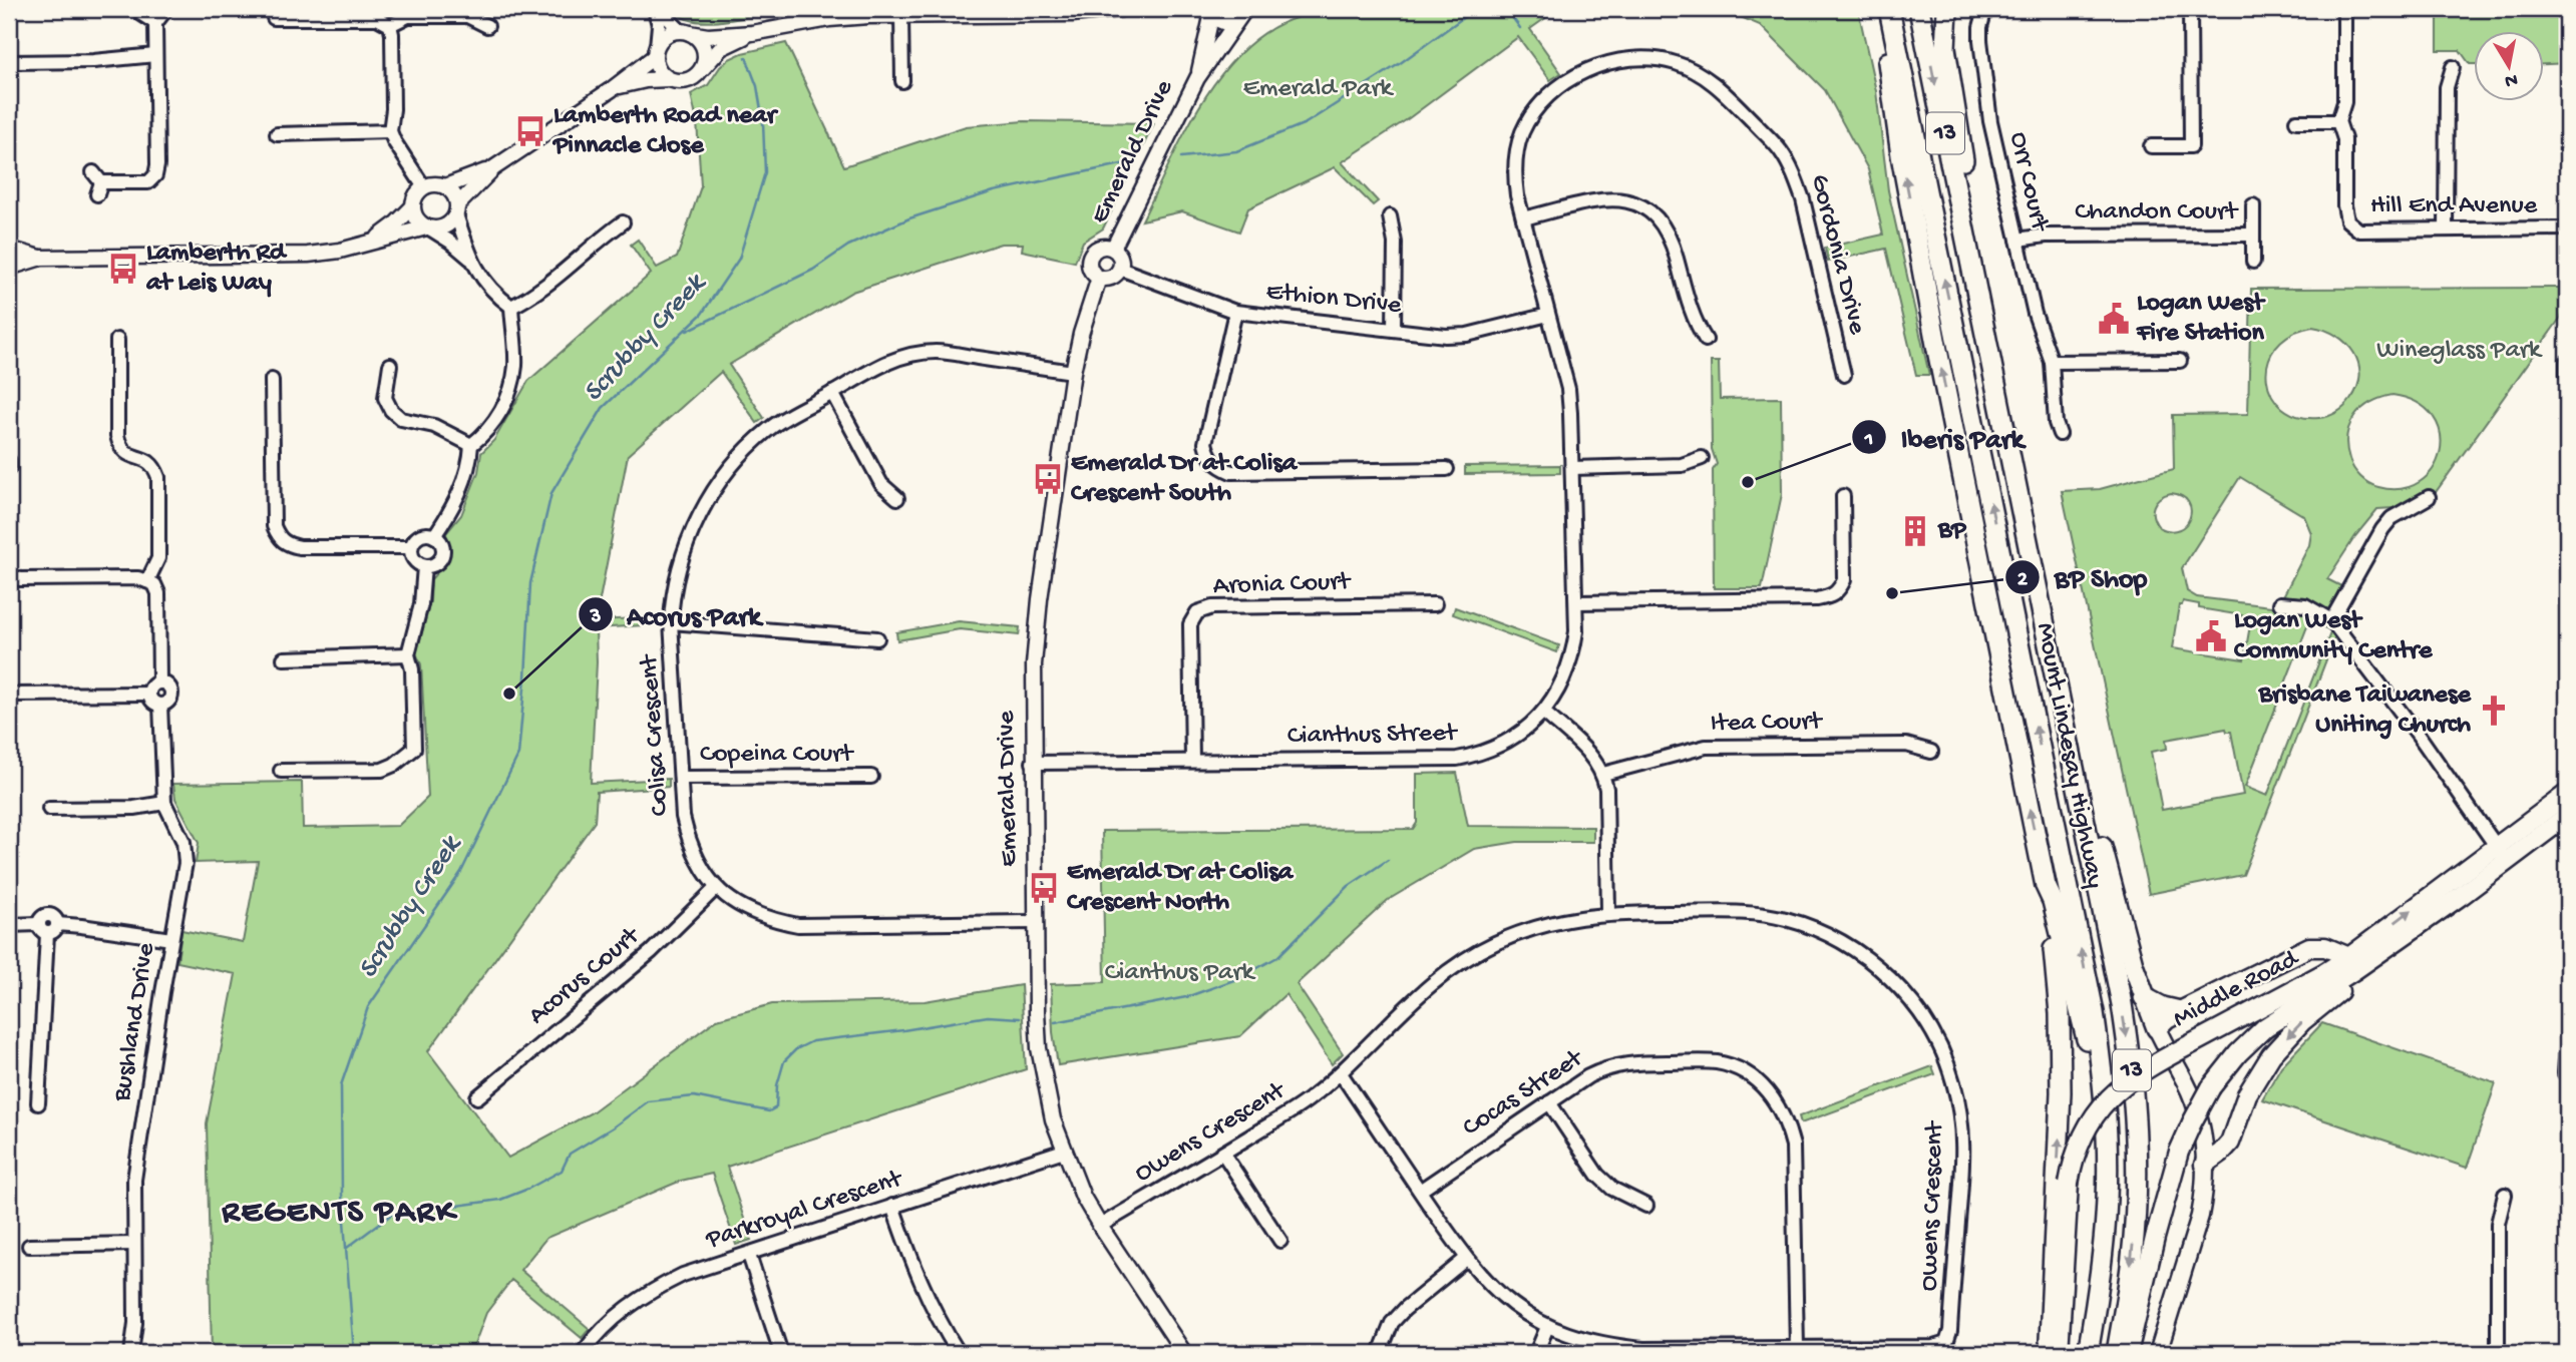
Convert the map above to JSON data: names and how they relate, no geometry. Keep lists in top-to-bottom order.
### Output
{
  "streets": {
    "highway": ["13", "Mount Lindesay Highway"],
    "main road": ["Middle Road"],
    "street": [
      "Emerald Drive",
      "Orr Court",
      "Hill End Avenue",
      "Chandon Court",
      "Gordonia Drive",
      "Ethion Drive",
      "Aronia Court",
      "Itea Court",
      "Colisa Crescent",
      "Cianthus Street",
      "Copeina Court",
      "Acorus Court",
      "Bushland Drive",
      "Cocas Street",
      "Owens Crescent",
      "Parkroyal Crescent"
    ]
  },
  "crossings": [
    ["Emerald Drive", "Ethion Drive"],
    ["Emerald Drive", "Colisa Crescent"],
    ["Emerald Drive", "Cianthus Street"],
    ["Emerald Drive", "Owens Crescent"],
    ["Emerald Drive", "Parkroyal Crescent"],
    ["Orr Court", "Chandon Court"],
    ["Gordonia Drive", "Ethion Drive"],
    ["Gordonia Drive", "Cianthus Street"],
    ["Ethion Drive", "Cianthus Street"],
    ["Aronia Court", "Cianthus Street"],
    ["Colisa Crescent", "Copeina Court"],
    ["Colisa Crescent", "Acorus Court"],
    ["Cocas Street", "Owens Crescent"]
  ],
  "districts": ["REGENTS PARK"],
  "water": ["Scrubby Creek"],
  "parks": ["Emerald Park", "Wineglass Park", "Cianthus Park"],
  "places": {
    "bus stop": [
      "Lamberth Road near Pinnacle Close",
      "Lamberth Rd at Leis Way",
      "Emerald Dr at Colisa Crescent South",
      "Emerald Dr at Colisa Crescent North"
    ],
    "public building": ["Logan West Fire Station", "Logan West Community Centre"],
    "other": ["Iberis Park", "BP Shop", "Acorus Park"],
    "building": ["BP"],
    "church": ["Brisbane Taiwanese Uniting Church"]
  },
  "north": "bottom"
}
